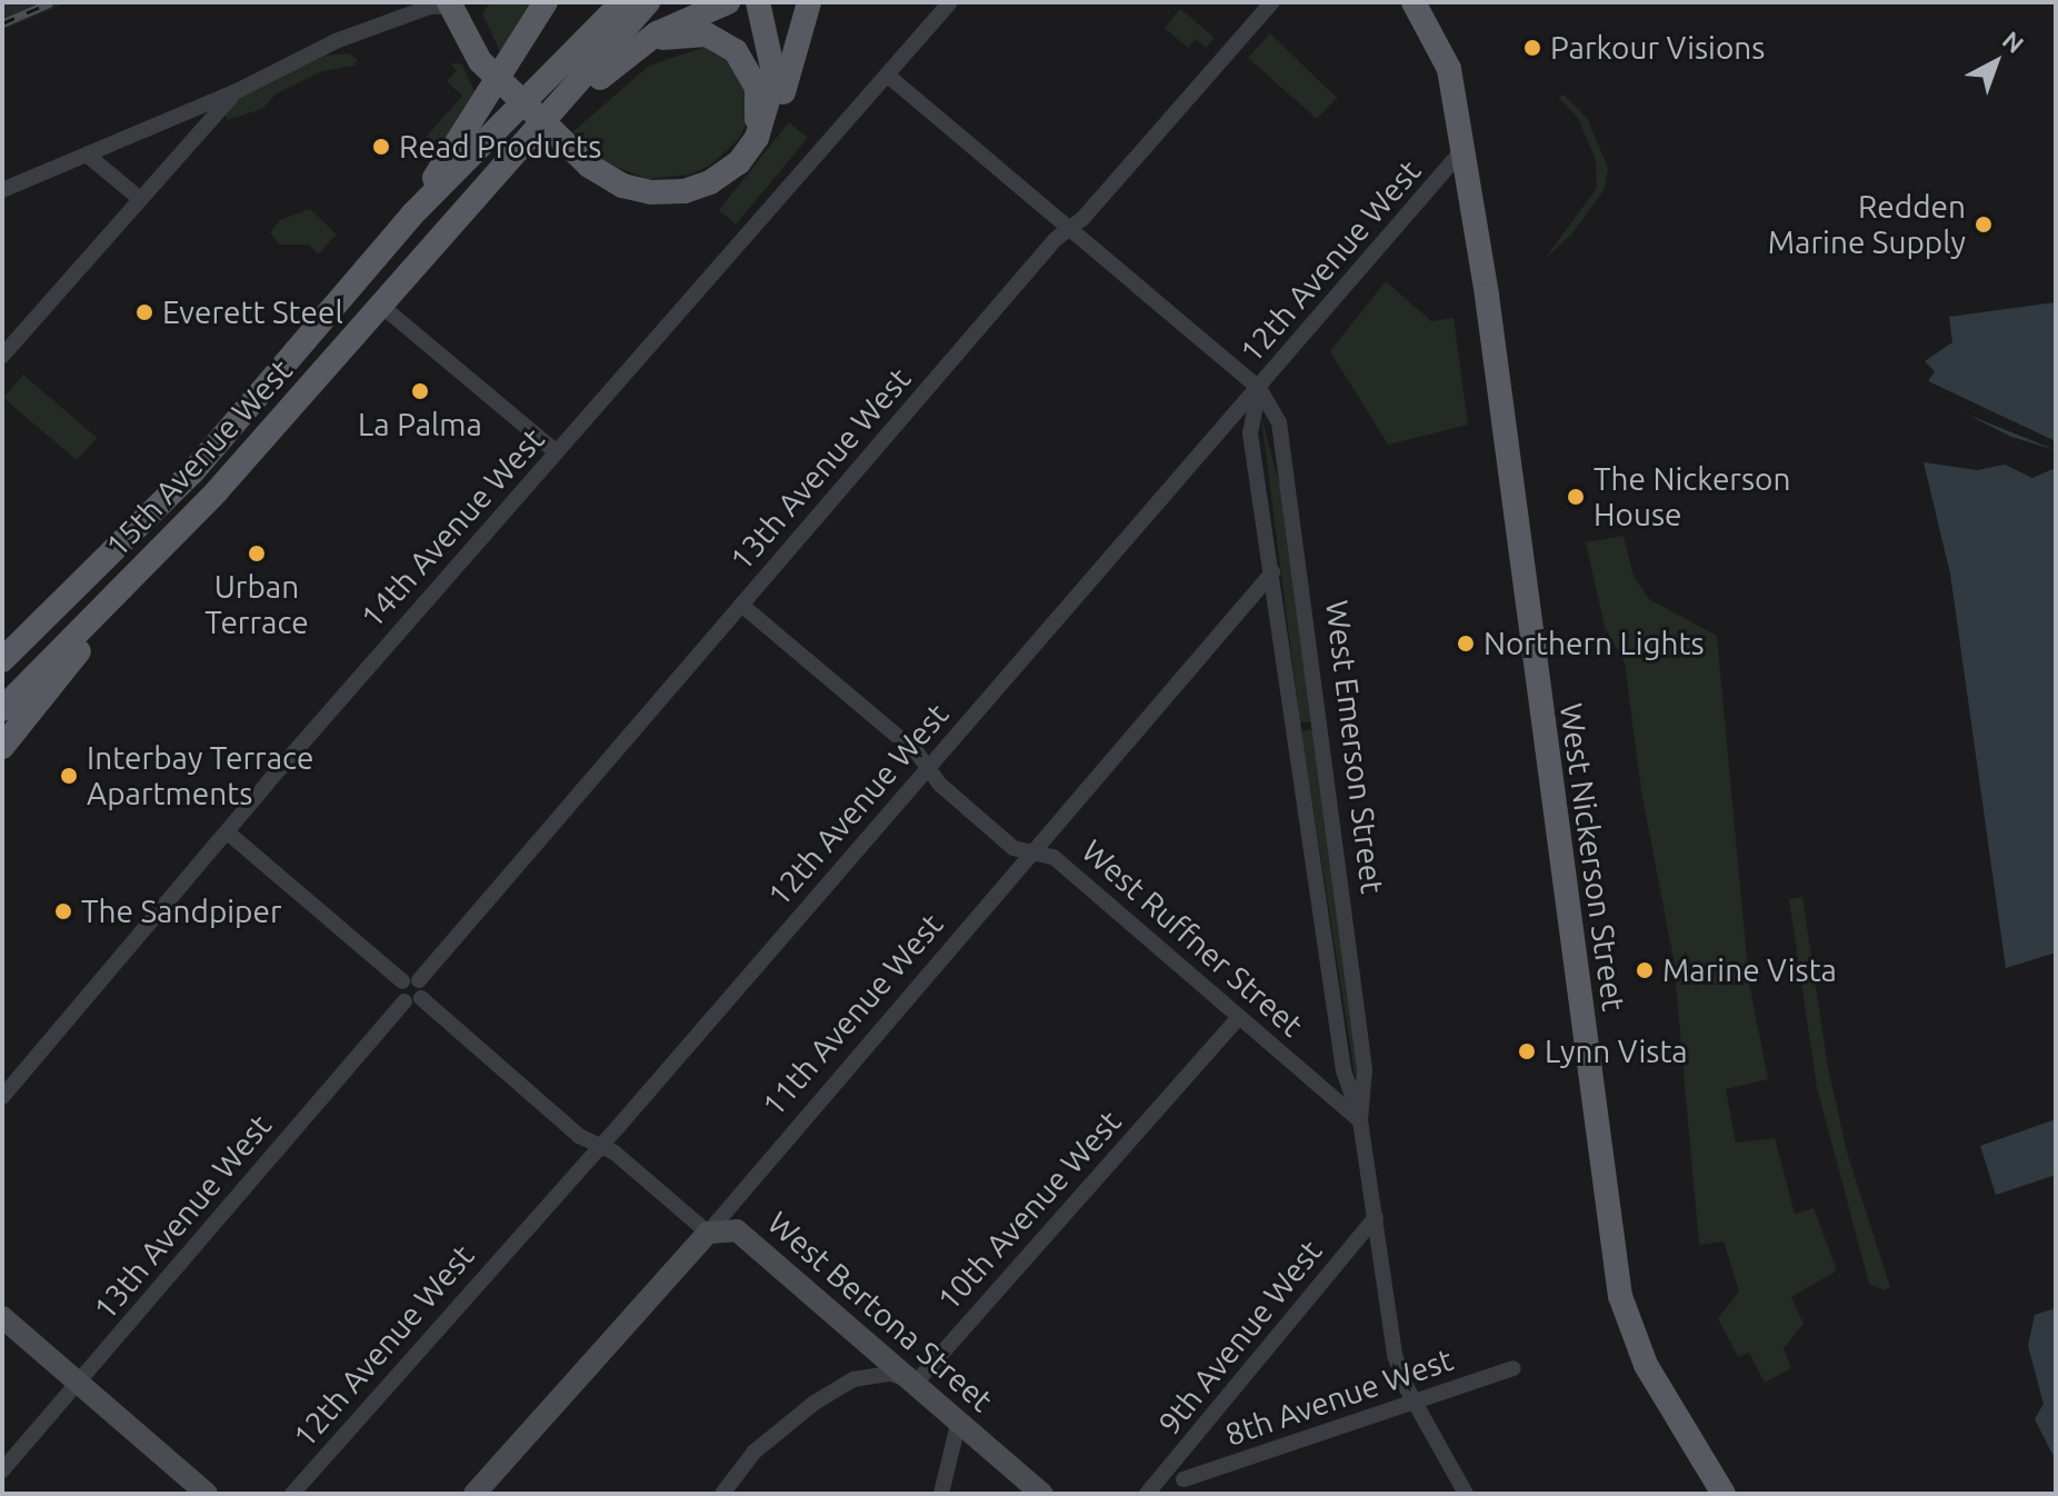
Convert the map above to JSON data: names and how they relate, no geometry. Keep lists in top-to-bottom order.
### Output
{
  "streets": {
    "main road": ["15th Avenue West", "West Nickerson Street"],
    "street": [
      "12th Avenue West",
      "13th Avenue West",
      "14th Avenue West",
      "West Emerson Street",
      "West Ruffner Street",
      "11th Avenue West",
      "10th Avenue West",
      "West Bertona Street",
      "9th Avenue West",
      "8th Avenue West"
    ]
  },
  "crossings": [
    ["12th Avenue West", "West Emerson Street"],
    ["12th Avenue West", "West Nickerson Street"],
    ["12th Avenue West", "West Ruffner Street"],
    ["13th Avenue West", "West Emerson Street"],
    ["13th Avenue West", "West Ruffner Street"],
    ["14th Avenue West", "West Emerson Street"],
    ["West Emerson Street", "West Ruffner Street"],
    ["West Emerson Street", "11th Avenue West"],
    ["West Emerson Street", "9th Avenue West"],
    ["West Emerson Street", "8th Avenue West"],
    ["West Ruffner Street", "11th Avenue West"],
    ["West Ruffner Street", "10th Avenue West"],
    ["11th Avenue West", "West Bertona Street"],
    ["10th Avenue West", "West Bertona Street"]
  ],
  "places": [
    "Parkour Visions",
    "Read Products",
    "Redden Marine Supply",
    "Everett Steel",
    "La Palma",
    "The Nickerson House",
    "Urban Terrace",
    "Northern Lights",
    "Interbay Terrace Apartments",
    "The Sandpiper",
    "Marine Vista",
    "Lynn Vista"
  ],
  "north": "top right"
}
